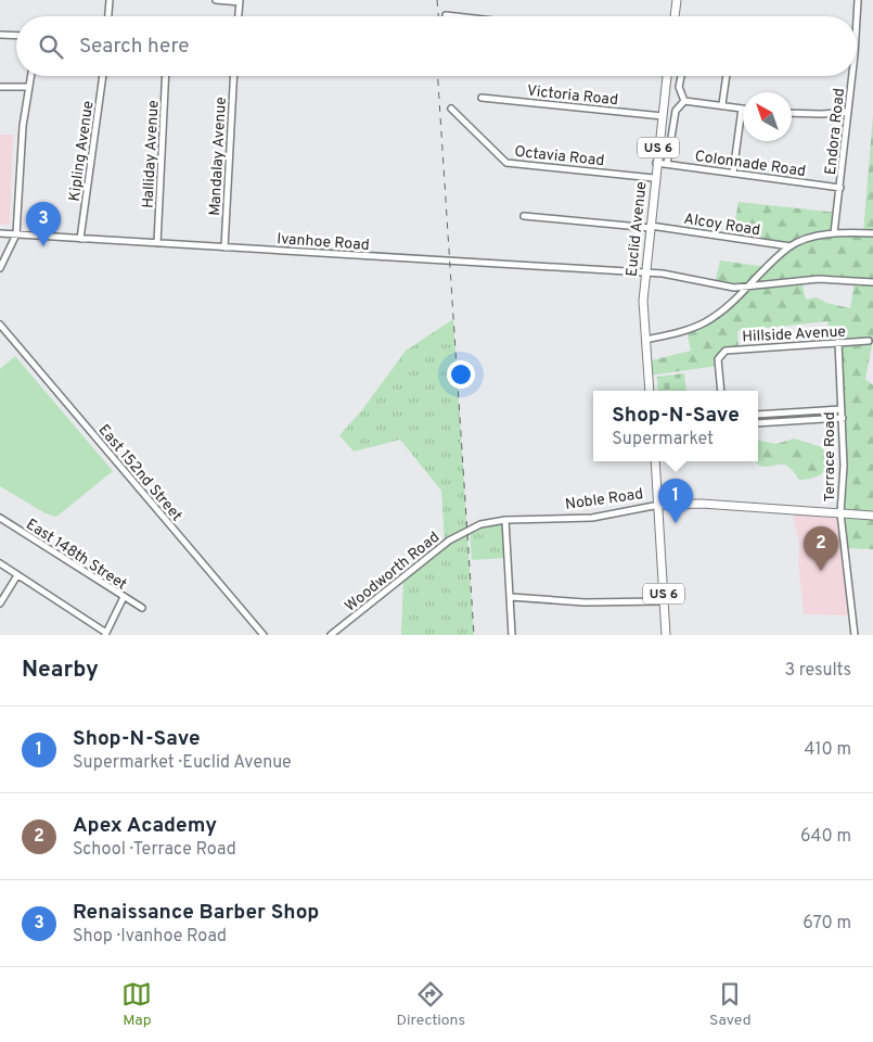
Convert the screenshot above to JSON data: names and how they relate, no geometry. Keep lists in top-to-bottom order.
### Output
{
  "streets": {
    "main road": ["US 6", "Euclid Avenue", "Noble Road"],
    "street": [
      "Victoria Road",
      "Endora Road",
      "Kipling Avenue",
      "Halliday Avenue",
      "Octavia Road",
      "Mandalay Avenue",
      "Colonnade Road",
      "Alcoy Road",
      "Ivanhoe Road",
      "Hillside Avenue",
      "Terrace Road",
      "East 152nd Street",
      "East 148th Street",
      "Woodworth Road"
    ]
  },
  "crossings": [
    ["Victoria Road", "Euclid Avenue"],
    ["Endora Road", "Colonnade Road"],
    ["US 6", "Noble Road"],
    ["Kipling Avenue", "Ivanhoe Road"],
    ["Halliday Avenue", "Ivanhoe Road"],
    ["Octavia Road", "Euclid Avenue"],
    ["Mandalay Avenue", "Ivanhoe Road"],
    ["Colonnade Road", "Euclid Avenue"],
    ["Alcoy Road", "Euclid Avenue"],
    ["Euclid Avenue", "Ivanhoe Road"],
    ["Hillside Avenue", "Terrace Road"],
    ["Terrace Road", "Noble Road"],
    ["Noble Road", "Woodworth Road"]
  ],
  "north": "top left",
  "page": {
    "search": "Search here",
    "pins": ["3", "1", "2"],
    "popup": ["Shop-N-Save", "Supermarket"],
    "heading": ["Nearby", "3 results"],
    "list": [
      {
        "mark": "1",
        "name": "Shop-N-Save",
        "note": "Supermarket · Euclid Avenue",
        "value": "410 m"
      },
      {
        "mark": "2",
        "name": "Apex Academy",
        "note": "School · Terrace Road",
        "value": "640 m"
      },
      {
        "mark": "3",
        "name": "Renaissance Barber Shop",
        "note": "Shop · Ivanhoe Road",
        "value": "670 m"
      }
    ],
    "nav": ["Map", "Directions", "Saved"]
  }
}
